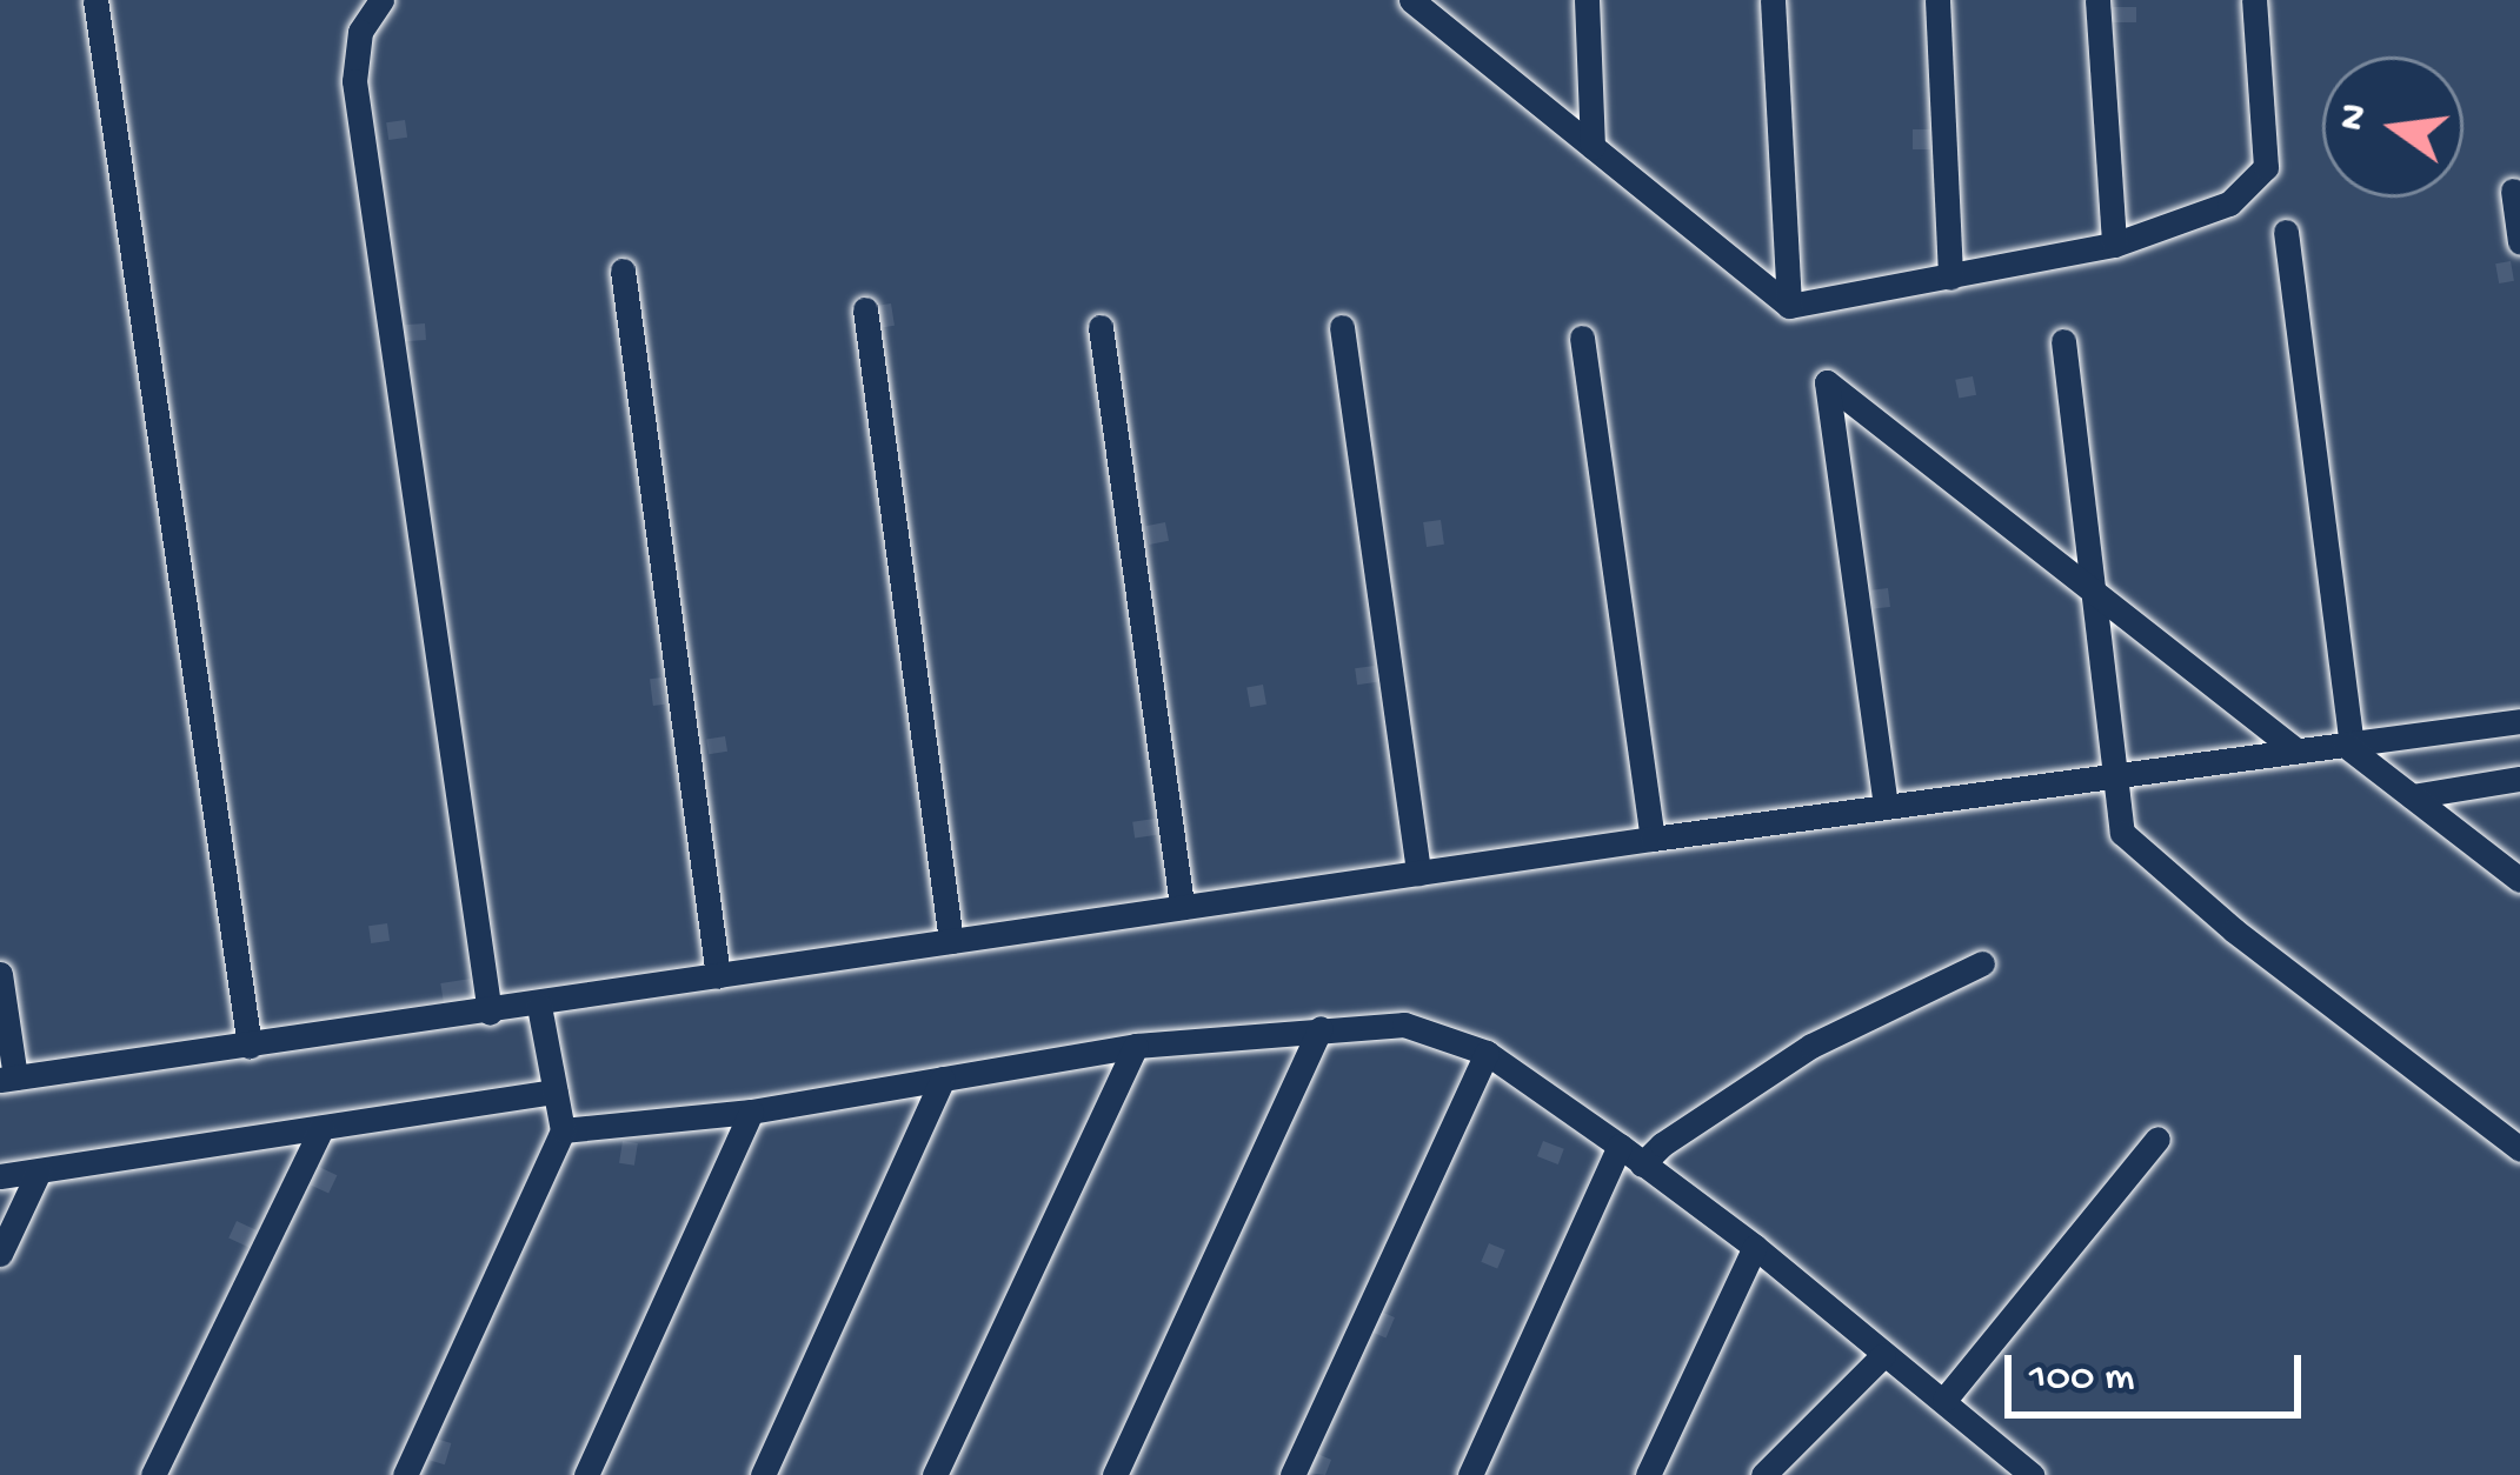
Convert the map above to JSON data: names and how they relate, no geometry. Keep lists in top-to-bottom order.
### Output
{
  "scale_bar": "100 m",
  "north": "left"
}
